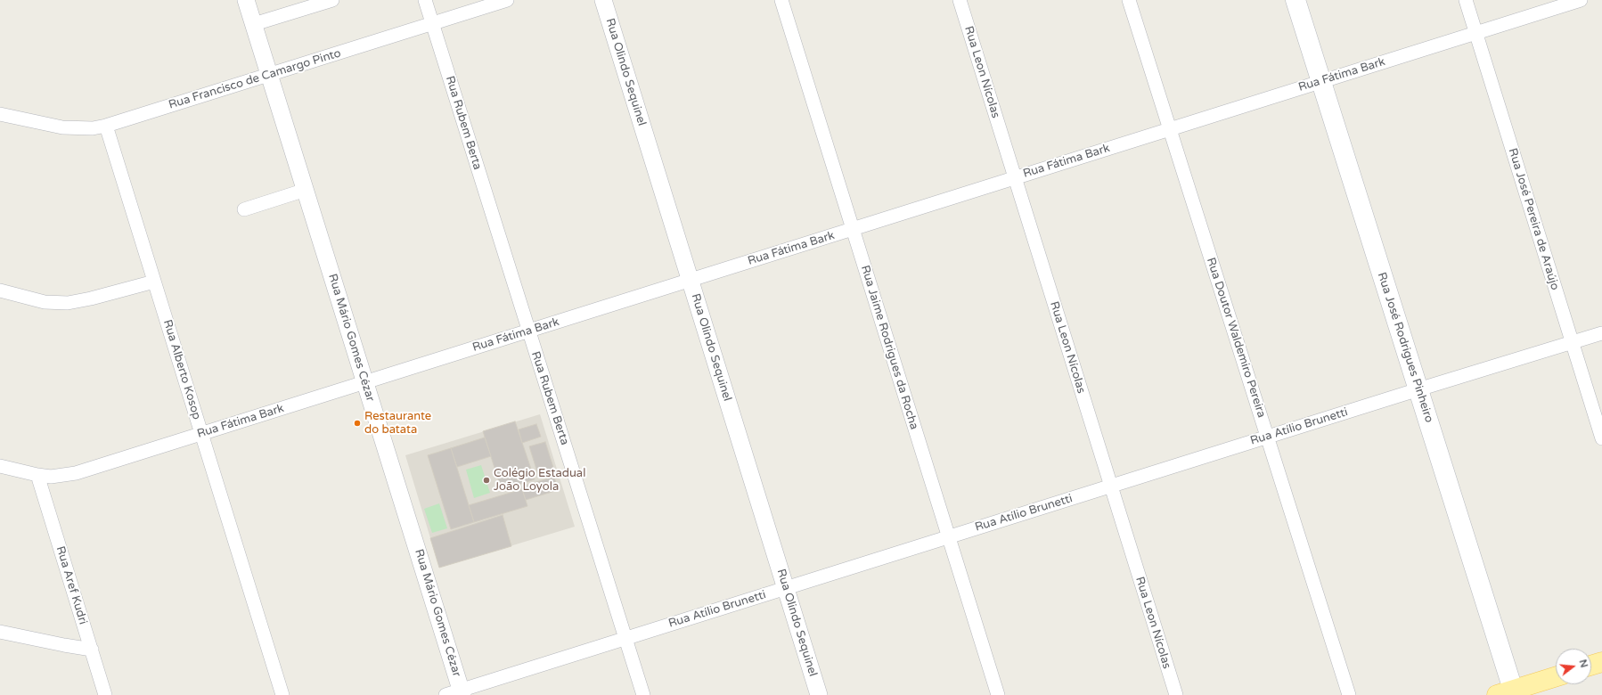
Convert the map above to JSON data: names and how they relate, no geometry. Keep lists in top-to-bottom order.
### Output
{
  "streets": {
    "main road": ["Rua José Rodrigues Pinheiro"],
    "street": [
      "Rua Olindo Sequinel",
      "Rua Leon Nícolas",
      "Rua Fátima Bark",
      "Rua Francisco de Camargo Pinto",
      "Rua Rubem Berta",
      "Rua José Pereira de Araújo",
      "Rua Mário Gomes Cézar",
      "Rua Doutor Waldemiro Pereira",
      "Rua Jaime Rodrigues da Rocha",
      "Rua Alberto Kosop",
      "Rua Atílio Brunetti",
      "Rua Aref Kudri"
    ]
  },
  "crossings": [
    ["Rua Olindo Sequinel", "Rua Fátima Bark"],
    ["Rua Olindo Sequinel", "Rua Atílio Brunetti"],
    ["Rua Leon Nícolas", "Rua Fátima Bark"],
    ["Rua Leon Nícolas", "Rua Atílio Brunetti"],
    ["Rua Fátima Bark", "Rua Rubem Berta"],
    ["Rua Fátima Bark", "Rua José Pereira de Araújo"],
    ["Rua Fátima Bark", "Rua Mário Gomes Cézar"],
    ["Rua Fátima Bark", "Rua Doutor Waldemiro Pereira"],
    ["Rua Fátima Bark", "Rua Jaime Rodrigues da Rocha"],
    ["Rua Fátima Bark", "Rua José Rodrigues Pinheiro"],
    ["Rua Fátima Bark", "Rua Alberto Kosop"],
    ["Rua Fátima Bark", "Rua Aref Kudri"],
    ["Rua Francisco de Camargo Pinto", "Rua Rubem Berta"],
    ["Rua Francisco de Camargo Pinto", "Rua Mário Gomes Cézar"],
    ["Rua Francisco de Camargo Pinto", "Rua Alberto Kosop"],
    ["Rua Rubem Berta", "Rua Atílio Brunetti"],
    ["Rua José Pereira de Araújo", "Rua Atílio Brunetti"],
    ["Rua Mário Gomes Cézar", "Rua Atílio Brunetti"],
    ["Rua Doutor Waldemiro Pereira", "Rua Atílio Brunetti"],
    ["Rua Jaime Rodrigues da Rocha", "Rua Atílio Brunetti"],
    ["Rua José Rodrigues Pinheiro", "Rua Atílio Brunetti"]
  ],
  "places": ["Restaurante do batata", "Colégio Estadual João Loyola"],
  "north": "right"
}
